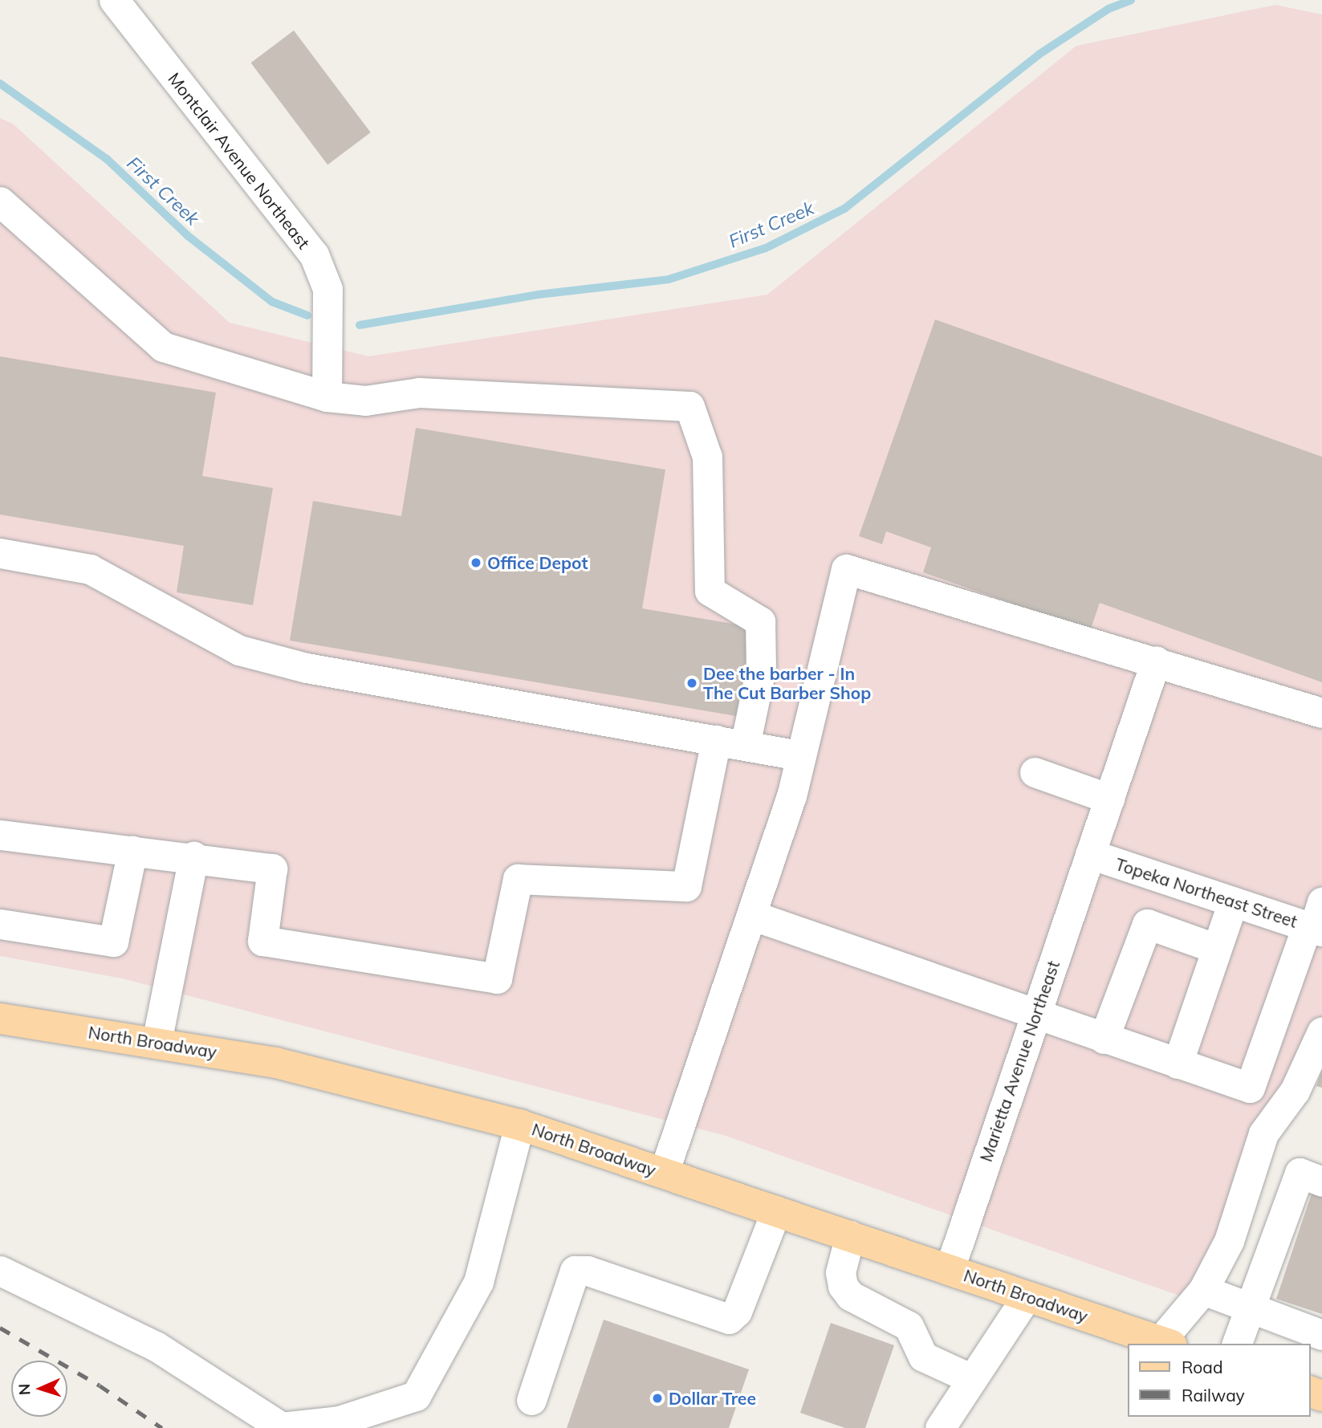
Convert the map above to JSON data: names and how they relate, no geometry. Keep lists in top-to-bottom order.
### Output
{
  "streets": {
    "main road": ["North Broadway"],
    "street": ["Montclair Avenue Northeast", "Topeka Northeast Street", "Marietta Avenue Northeast"]
  },
  "crossings": [
    ["Topeka Northeast Street", "Marietta Avenue Northeast"],
    ["North Broadway", "Marietta Avenue Northeast"]
  ],
  "water": ["First Creek"],
  "places": ["Office Depot", "Dee the barber - In The Cut Barber Shop", "Dollar Tree"],
  "legend": ["Road", "Railway"],
  "north": "left"
}
